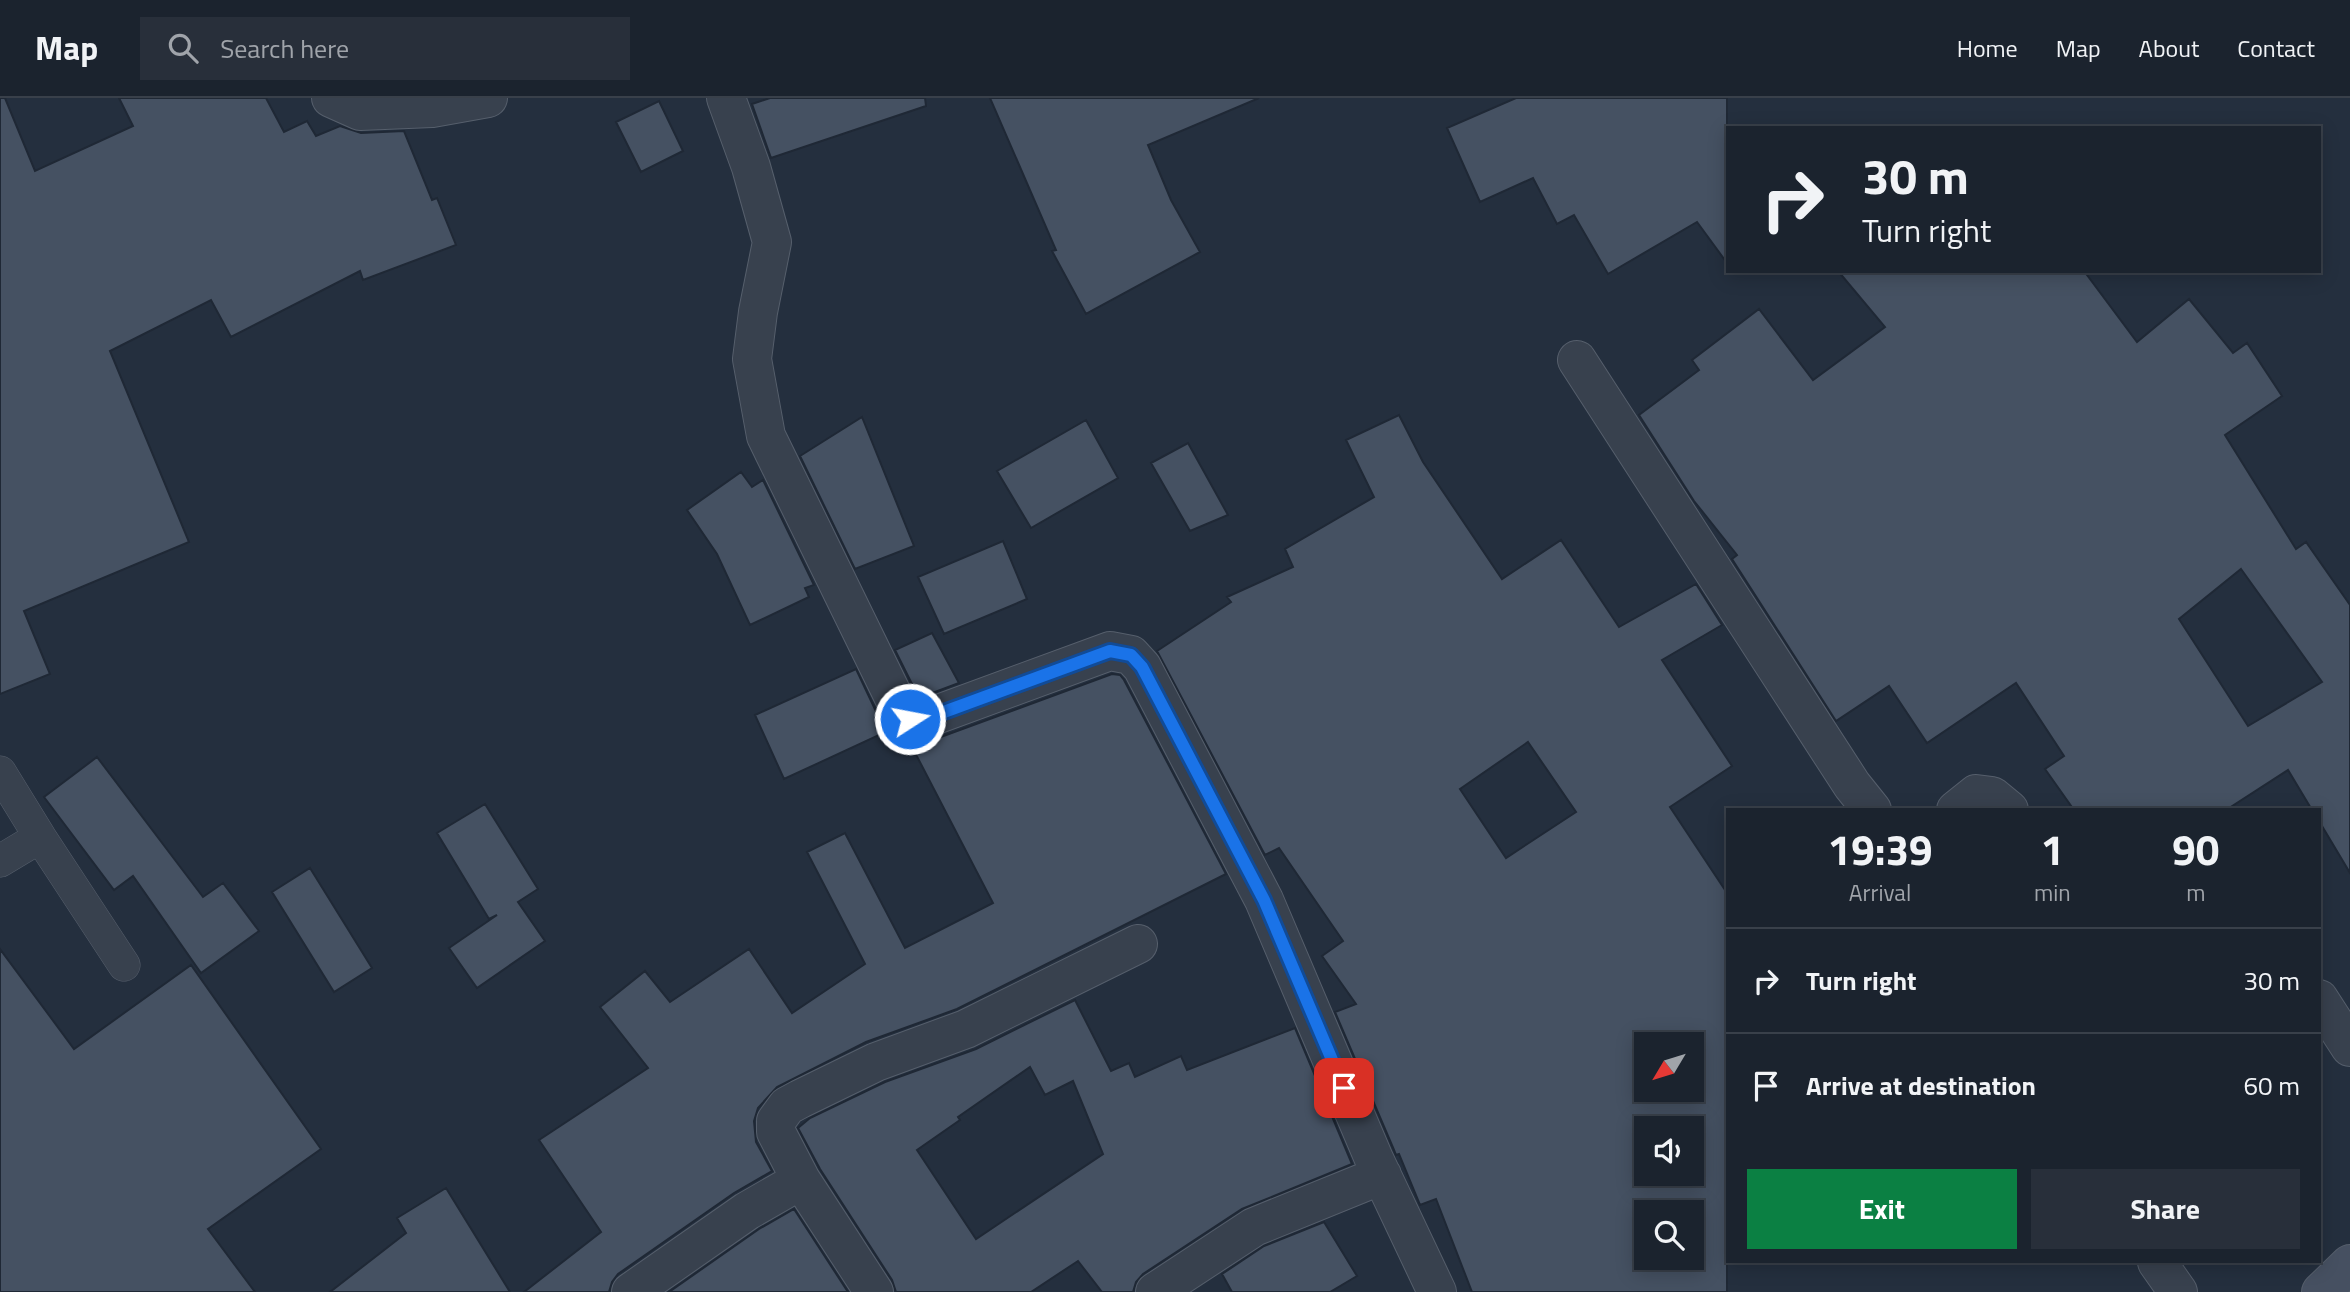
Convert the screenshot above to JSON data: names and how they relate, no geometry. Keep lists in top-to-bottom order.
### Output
{
  "north": "bottom left",
  "page": {
    "header": "Map",
    "search": "Search here",
    "nav": [
      "Home",
      "Map",
      "About",
      "Contact"
    ],
    "turn": ["30 m", "Turn right"],
    "eta": [
      "19:39",
      "Arrival",
      "1",
      "min",
      "90",
      "m"
    ],
    "list": [
      {
        "name": "Turn right",
        "value": "30 m"
      },
      {
        "name": "Arrive at destination",
        "value": "60 m"
      }
    ],
    "buttons": ["Exit", "Share"]
  }
}
